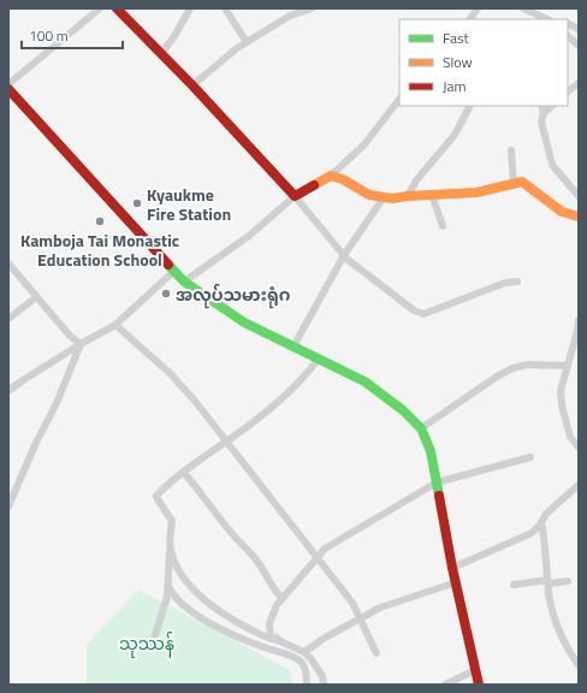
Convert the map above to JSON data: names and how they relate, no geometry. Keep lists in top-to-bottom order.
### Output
{
  "parks": ["သုဿန်"],
  "places": ["Kyaukme Fire Station", "Kamboja Tai Monastic Education School", "အလုပ်သမားရုံဂ"],
  "legend": ["Fast", "Slow", "Jam"],
  "scale_bar": "100 m"
}
